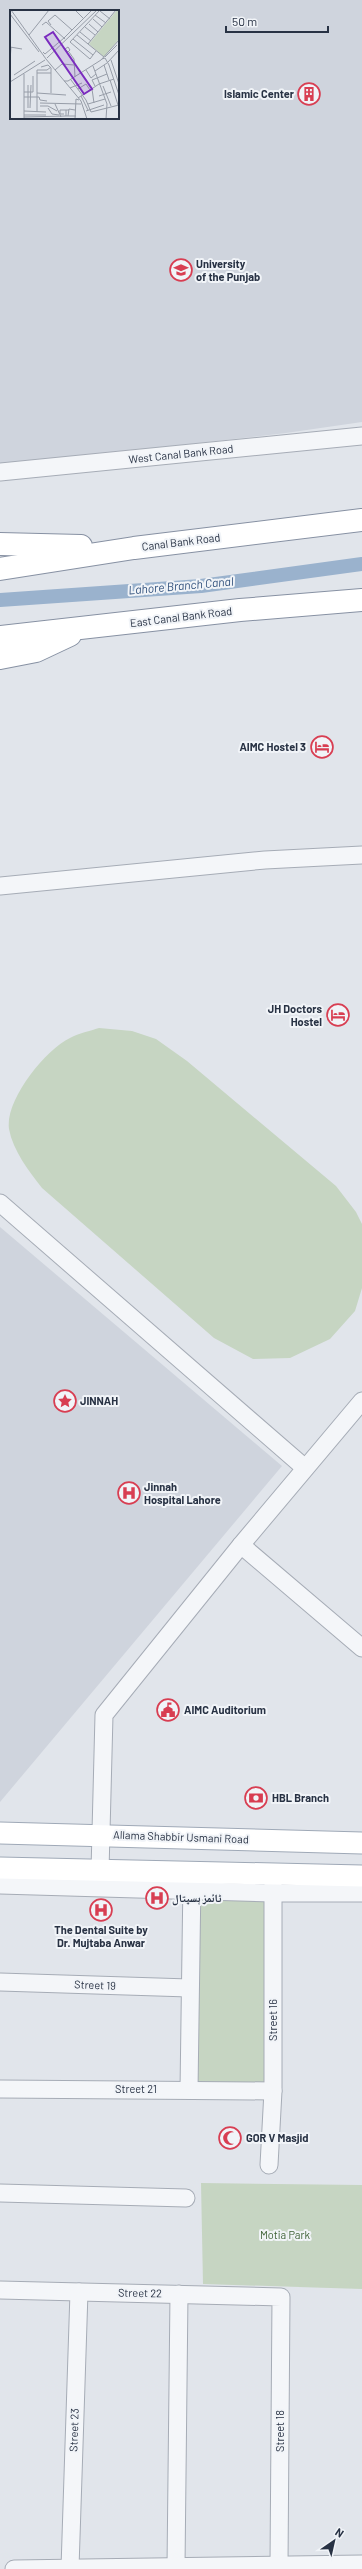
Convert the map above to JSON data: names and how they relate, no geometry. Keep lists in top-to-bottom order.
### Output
{
  "streets": {
    "highway": ["Canal Bank Road", "East Canal Bank Road"],
    "main road": ["Allama Shabbir Usmani Road"],
    "street": [
      "West Canal Bank Road",
      "Street 19",
      "Street 16",
      "Street 21",
      "Street 22",
      "Street 23",
      "Street 18"
    ]
  },
  "crossings": [
    ["Street 16", "Street 21"],
    ["Street 22", "Street 23"],
    ["Street 22", "Street 18"]
  ],
  "water": ["Lahore Branch Canal"],
  "parks": ["Motia Park"],
  "places": {
    "building": ["Islamic Center"],
    "school or university": ["University of the Punjab"],
    "hotel": ["AIMC Hostel 3", "JH Doctors Hostel"],
    "place": ["JINNAH"],
    "hospital": ["Jinnah Hospital Lahore", "ٹائمز ہسپتال", "The Dental Suite by Dr. Mujtaba Anwar"],
    "public building": ["AIMC Auditorium"],
    "bank": ["HBL Branch"],
    "mosque": ["GOR V Masjid"]
  },
  "scale_bar": "50 m",
  "north": "top right"
}
